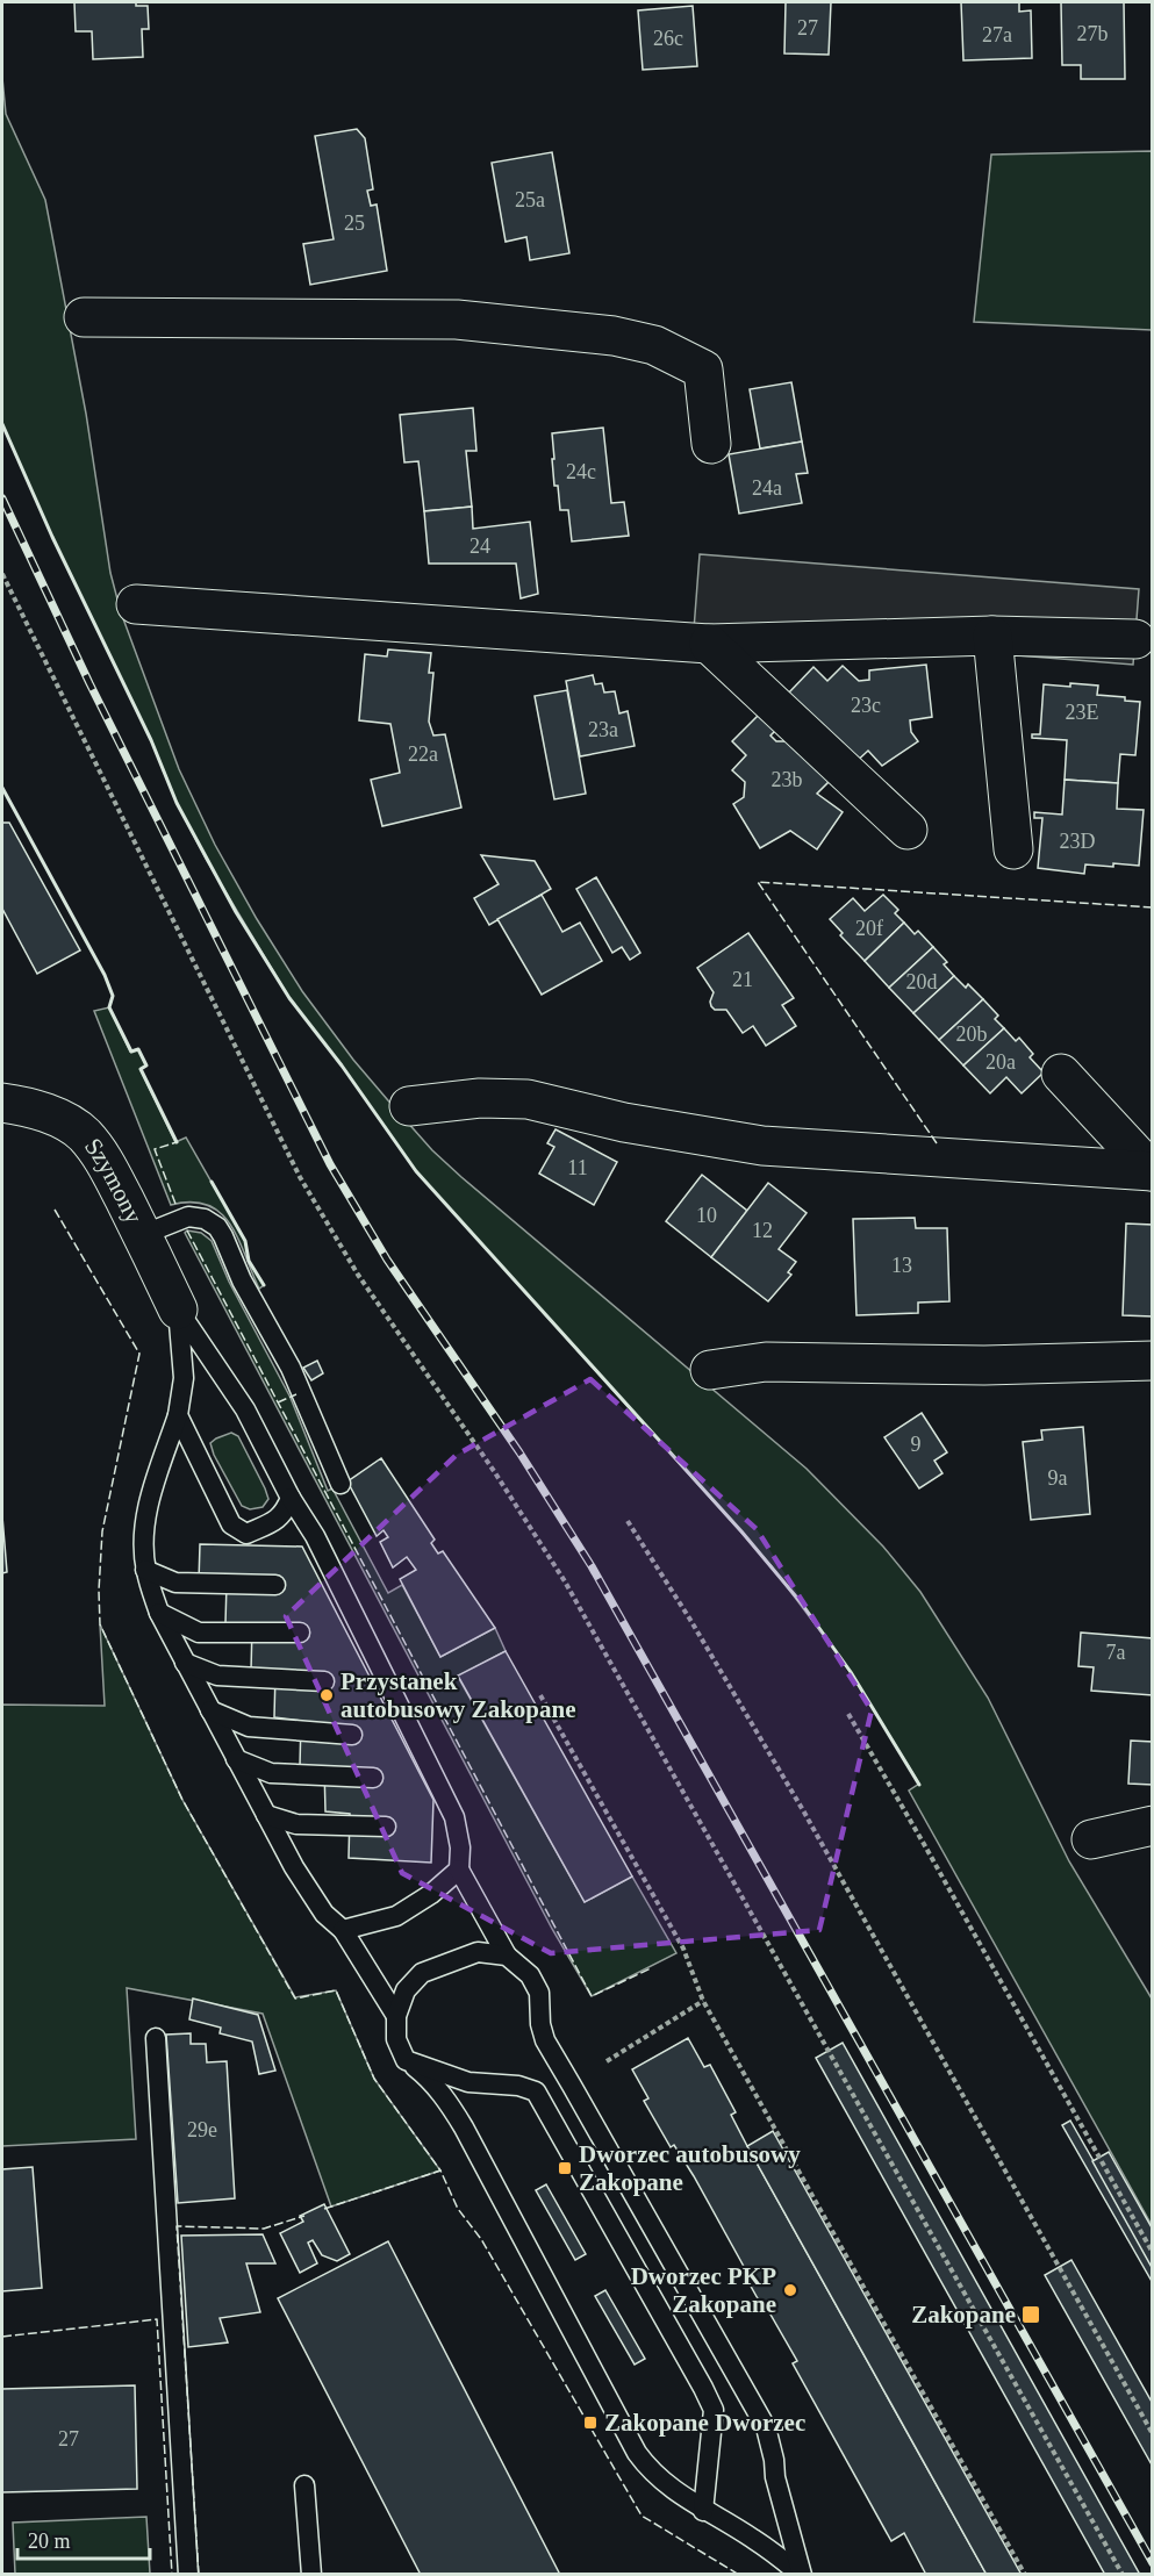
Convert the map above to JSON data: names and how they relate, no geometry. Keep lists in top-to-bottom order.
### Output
{
  "streets": {
    "street": ["Szymony"]
  },
  "places": {
    "other": ["Przystanek autobusowy Zakopane", "Dworzec PKP Zakopane"],
    "transit": ["Dworzec autobusowy Zakopane", "Zakopane", "Zakopane Dworzec"]
  },
  "house_numbers": [
    "27",
    "27b",
    "27a",
    "26c",
    "25a",
    "25",
    "24c",
    "24a",
    "24",
    "23c",
    "23E",
    "23a",
    "22a",
    "23b",
    "23D",
    "20f",
    "21",
    "20d",
    "20b",
    "20a",
    "11",
    "10",
    "12",
    "13",
    "9",
    "9a",
    "7a",
    "29e",
    "27"
  ],
  "scale_bar": "20 m"
}
